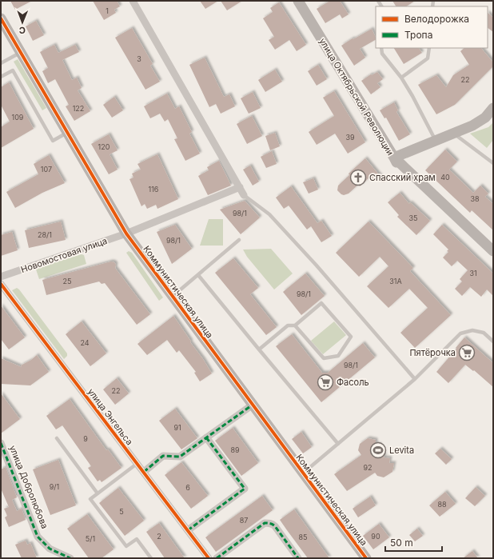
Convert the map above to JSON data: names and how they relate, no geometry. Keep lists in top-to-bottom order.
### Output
{
  "streets": {
    "street": [
      "улица Октябрьской Революции",
      "Новомостовая улица",
      "Коммунистическая улица",
      "улица Энгельса",
      "улица Добролюбова"
    ]
  },
  "crossings": [
    ["Новомостовая улица", "Коммунистическая улица"]
  ],
  "places": {
    "church": ["Спасский храм"],
    "supermarket": ["Пятёрочка", "Фасоль"],
    "sports": ["Levita"]
  },
  "house_numbers": [
    "1",
    "3",
    "22",
    "122",
    "109",
    "39",
    "120",
    "107",
    "40",
    "116",
    "38",
    "98/1",
    "35",
    "28/1",
    "98/1",
    "31",
    "25",
    "31А",
    "98/1",
    "24",
    "98/1",
    "22",
    "91",
    "9",
    "89",
    "92",
    "9/1",
    "6",
    "88",
    "5",
    "87",
    "2",
    "90",
    "85",
    "5/1"
  ],
  "legend": ["Велодорожка", "Тропа"],
  "scale_bar": "50 m",
  "north": "bottom"
}
